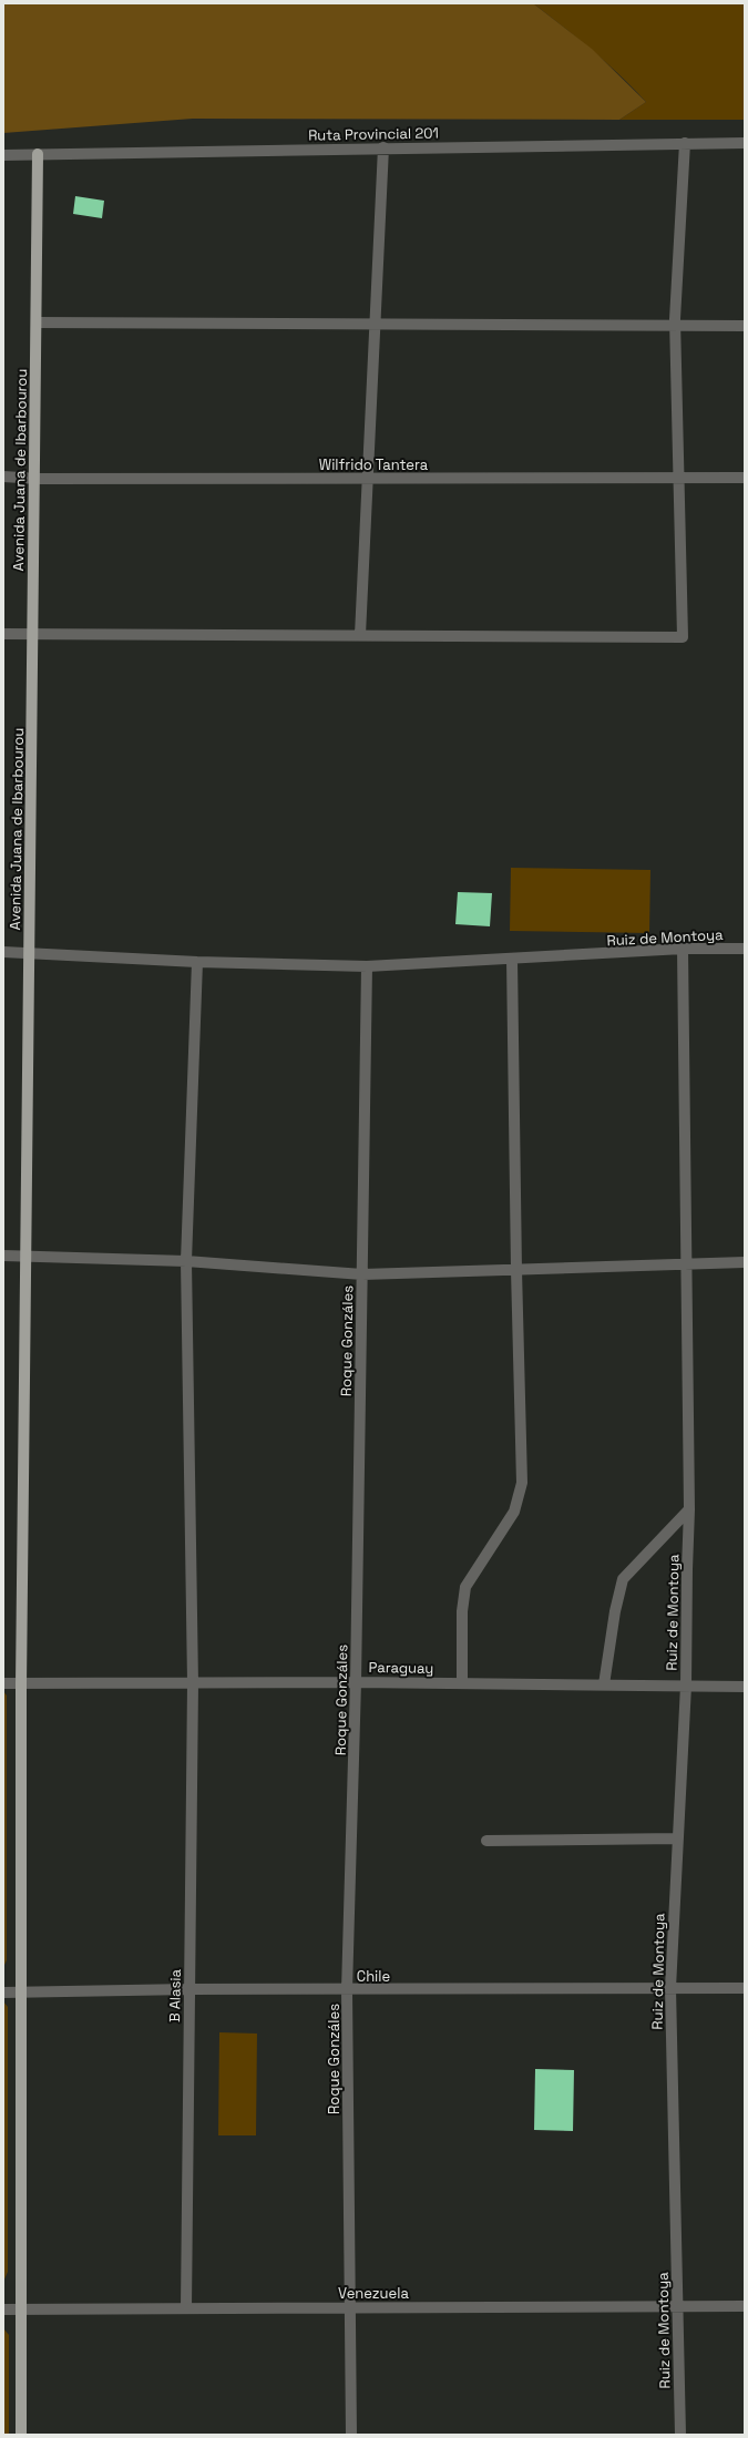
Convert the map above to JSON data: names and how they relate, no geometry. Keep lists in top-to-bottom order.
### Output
{
  "streets": {
    "main road": ["Avenida Juana de Ibarbourou"],
    "street": [
      "Ruta Provincial 201",
      "Wilfrido Tantera",
      "Ruiz de Montoya",
      "Roque Gonzáles",
      "Paraguay",
      "Chile",
      "B Alasia",
      "Venezuela"
    ]
  },
  "crossings": [
    ["Ruta Provincial 201", "Avenida Juana de Ibarbourou"],
    ["Wilfrido Tantera", "Avenida Juana de Ibarbourou"],
    ["Avenida Juana de Ibarbourou", "Ruiz de Montoya"],
    ["Avenida Juana de Ibarbourou", "Paraguay"],
    ["Avenida Juana de Ibarbourou", "Chile"],
    ["Avenida Juana de Ibarbourou", "Venezuela"],
    ["Ruiz de Montoya", "Roque Gonzáles"],
    ["Ruiz de Montoya", "Paraguay"],
    ["Ruiz de Montoya", "Chile"],
    ["Ruiz de Montoya", "B Alasia"],
    ["Ruiz de Montoya", "Venezuela"],
    ["Roque Gonzáles", "Paraguay"],
    ["Roque Gonzáles", "Chile"],
    ["Roque Gonzáles", "Venezuela"],
    ["Paraguay", "B Alasia"],
    ["Chile", "B Alasia"],
    ["B Alasia", "Venezuela"]
  ]
}
